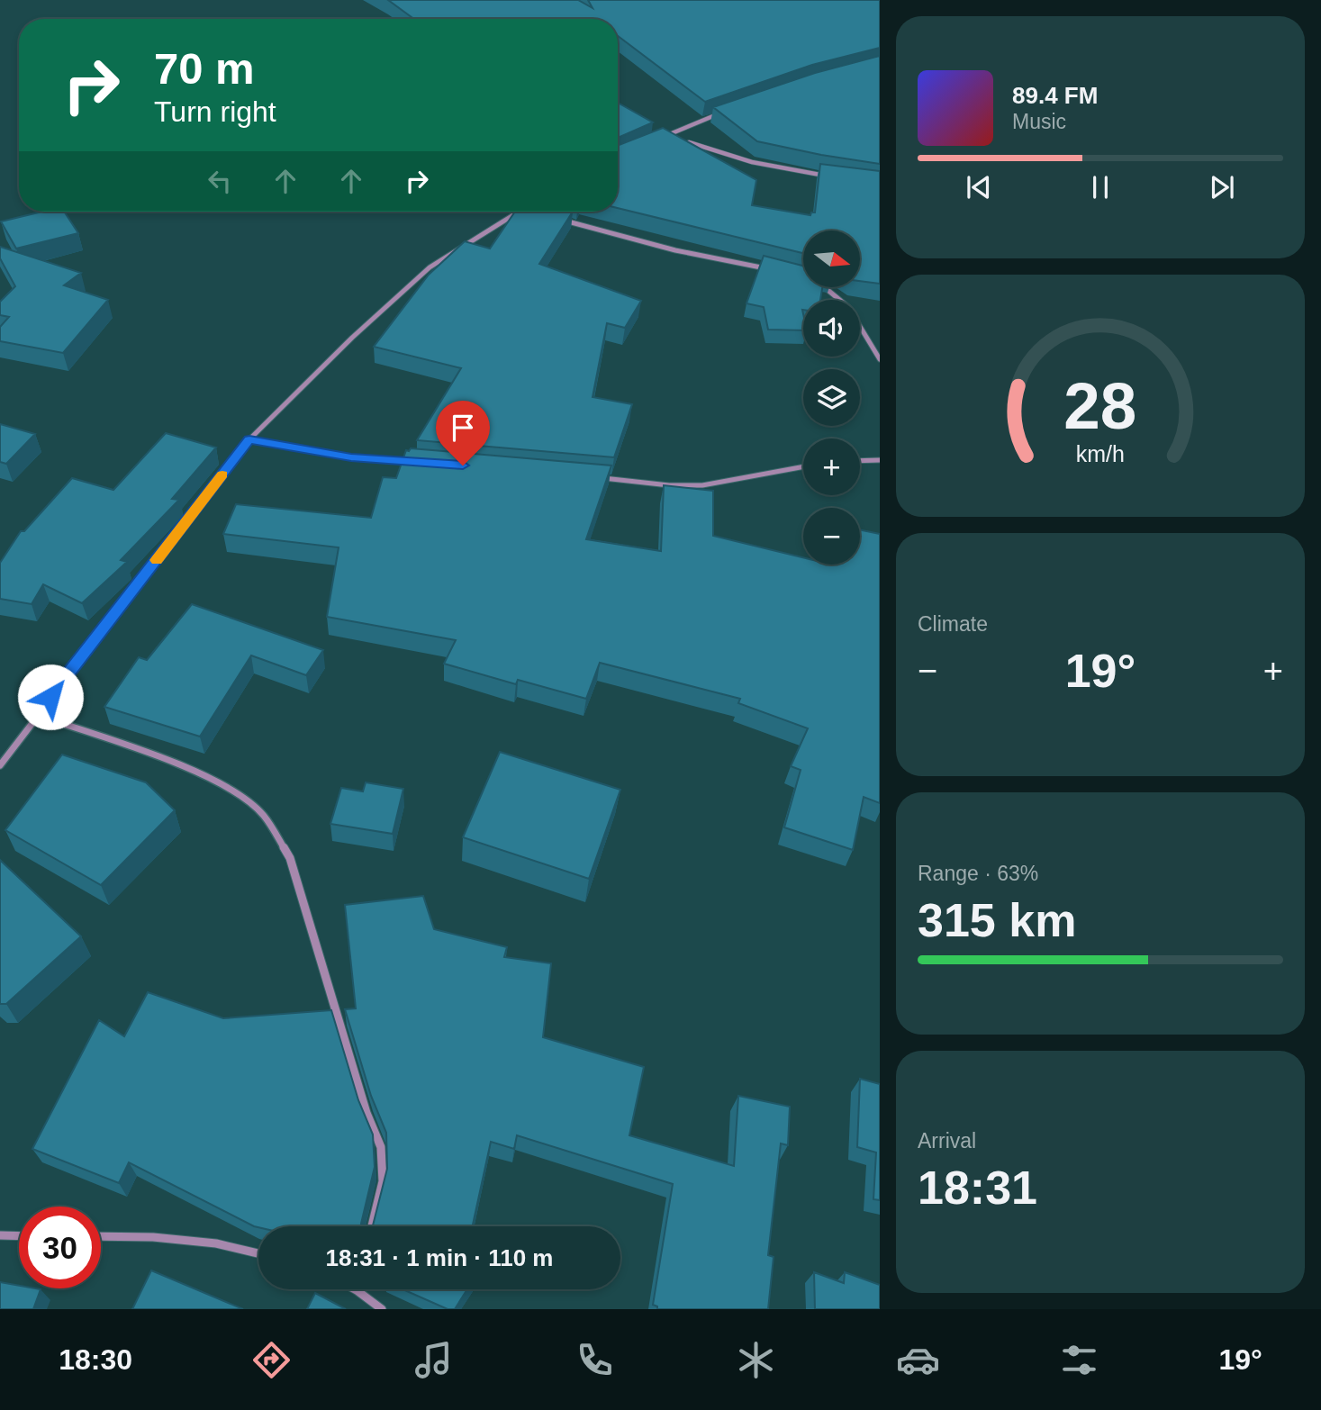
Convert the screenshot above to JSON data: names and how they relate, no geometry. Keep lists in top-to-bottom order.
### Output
{
  "north": "right",
  "page": {
    "turn": ["70 m", "Turn right"],
    "song": ["89.4 FM", "Music"],
    "map_buttons": ["+", "−"],
    "tile": [
      "Climate",
      ["Range · 63%", "315 km"],
      ["Arrival", "18:31"]
    ],
    "heat": ["−", "19°", "+"],
    "limit": "30",
    "trip": "18:31 · 1 min · 110 m",
    "tabs": ["18:30", "19°"],
    "gauge": ["28", "km/h"]
  }
}
